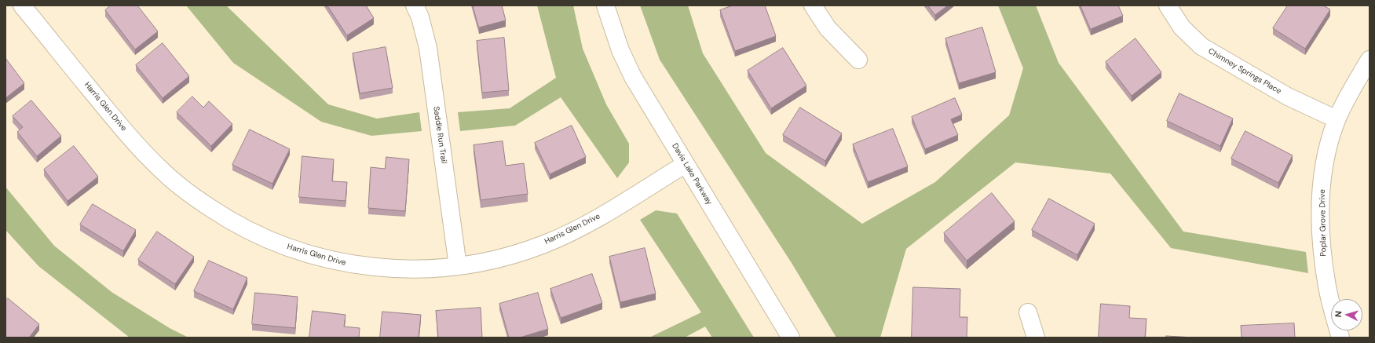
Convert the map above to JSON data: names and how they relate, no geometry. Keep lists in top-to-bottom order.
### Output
{
  "streets": {
    "street": [
      "Chimney Springs Place",
      "Harris Glen Drive",
      "Saddle Run Trail",
      "Davis Lake Parkway",
      "Poplar Grove Drive"
    ]
  },
  "crossings": [
    ["Chimney Springs Place", "Poplar Grove Drive"],
    ["Harris Glen Drive", "Saddle Run Trail"],
    ["Harris Glen Drive", "Davis Lake Parkway"]
  ],
  "north": "left"
}
